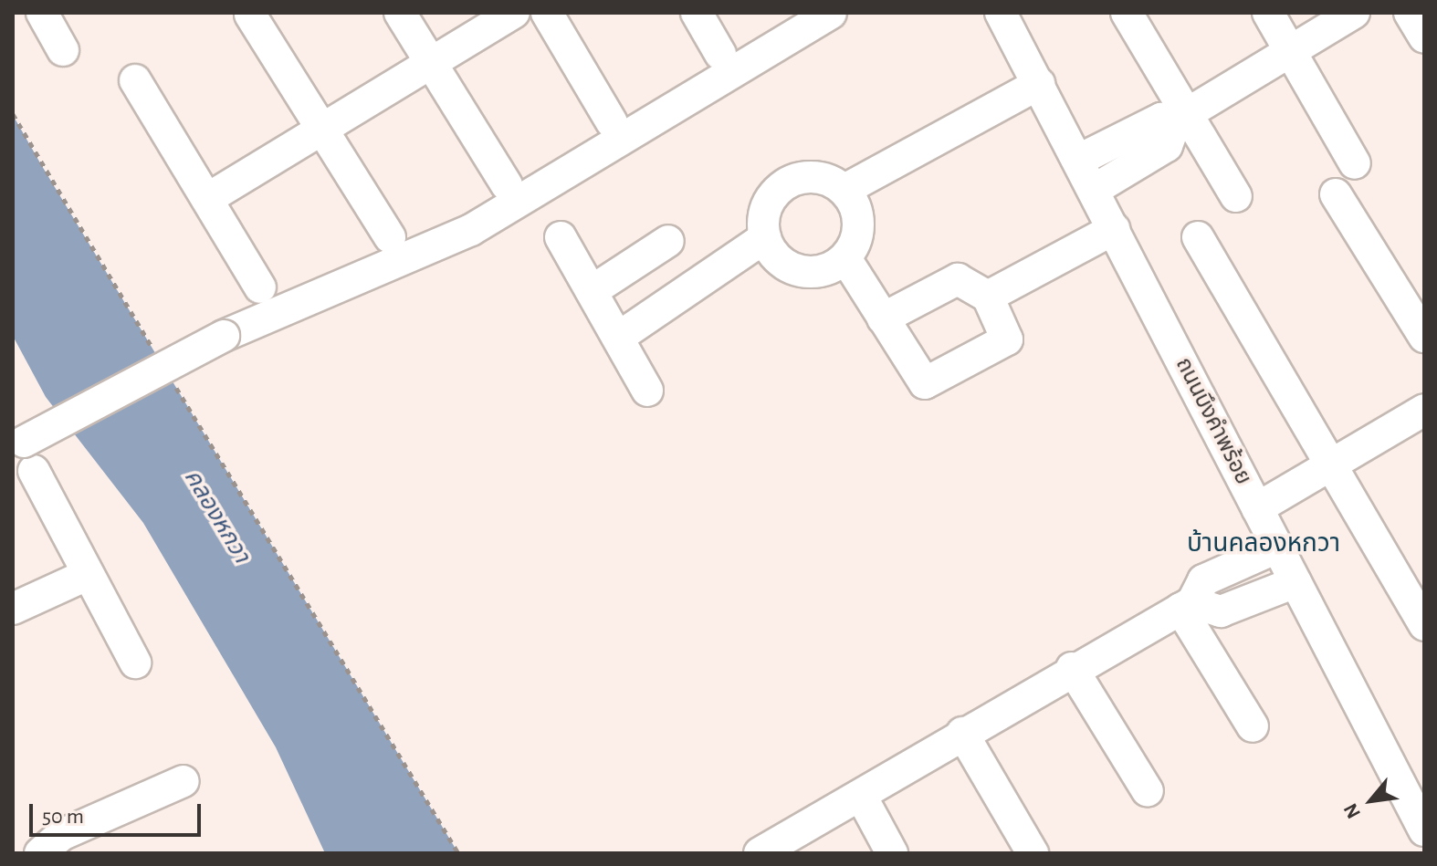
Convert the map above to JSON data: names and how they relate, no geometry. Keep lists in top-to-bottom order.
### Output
{
  "streets": {
    "street": ["ถนนบึงคำพร้อย"]
  },
  "districts": ["บ้านคลองหกวา"],
  "water": ["คลองหกวา"],
  "scale_bar": "50 m",
  "north": "bottom left"
}
